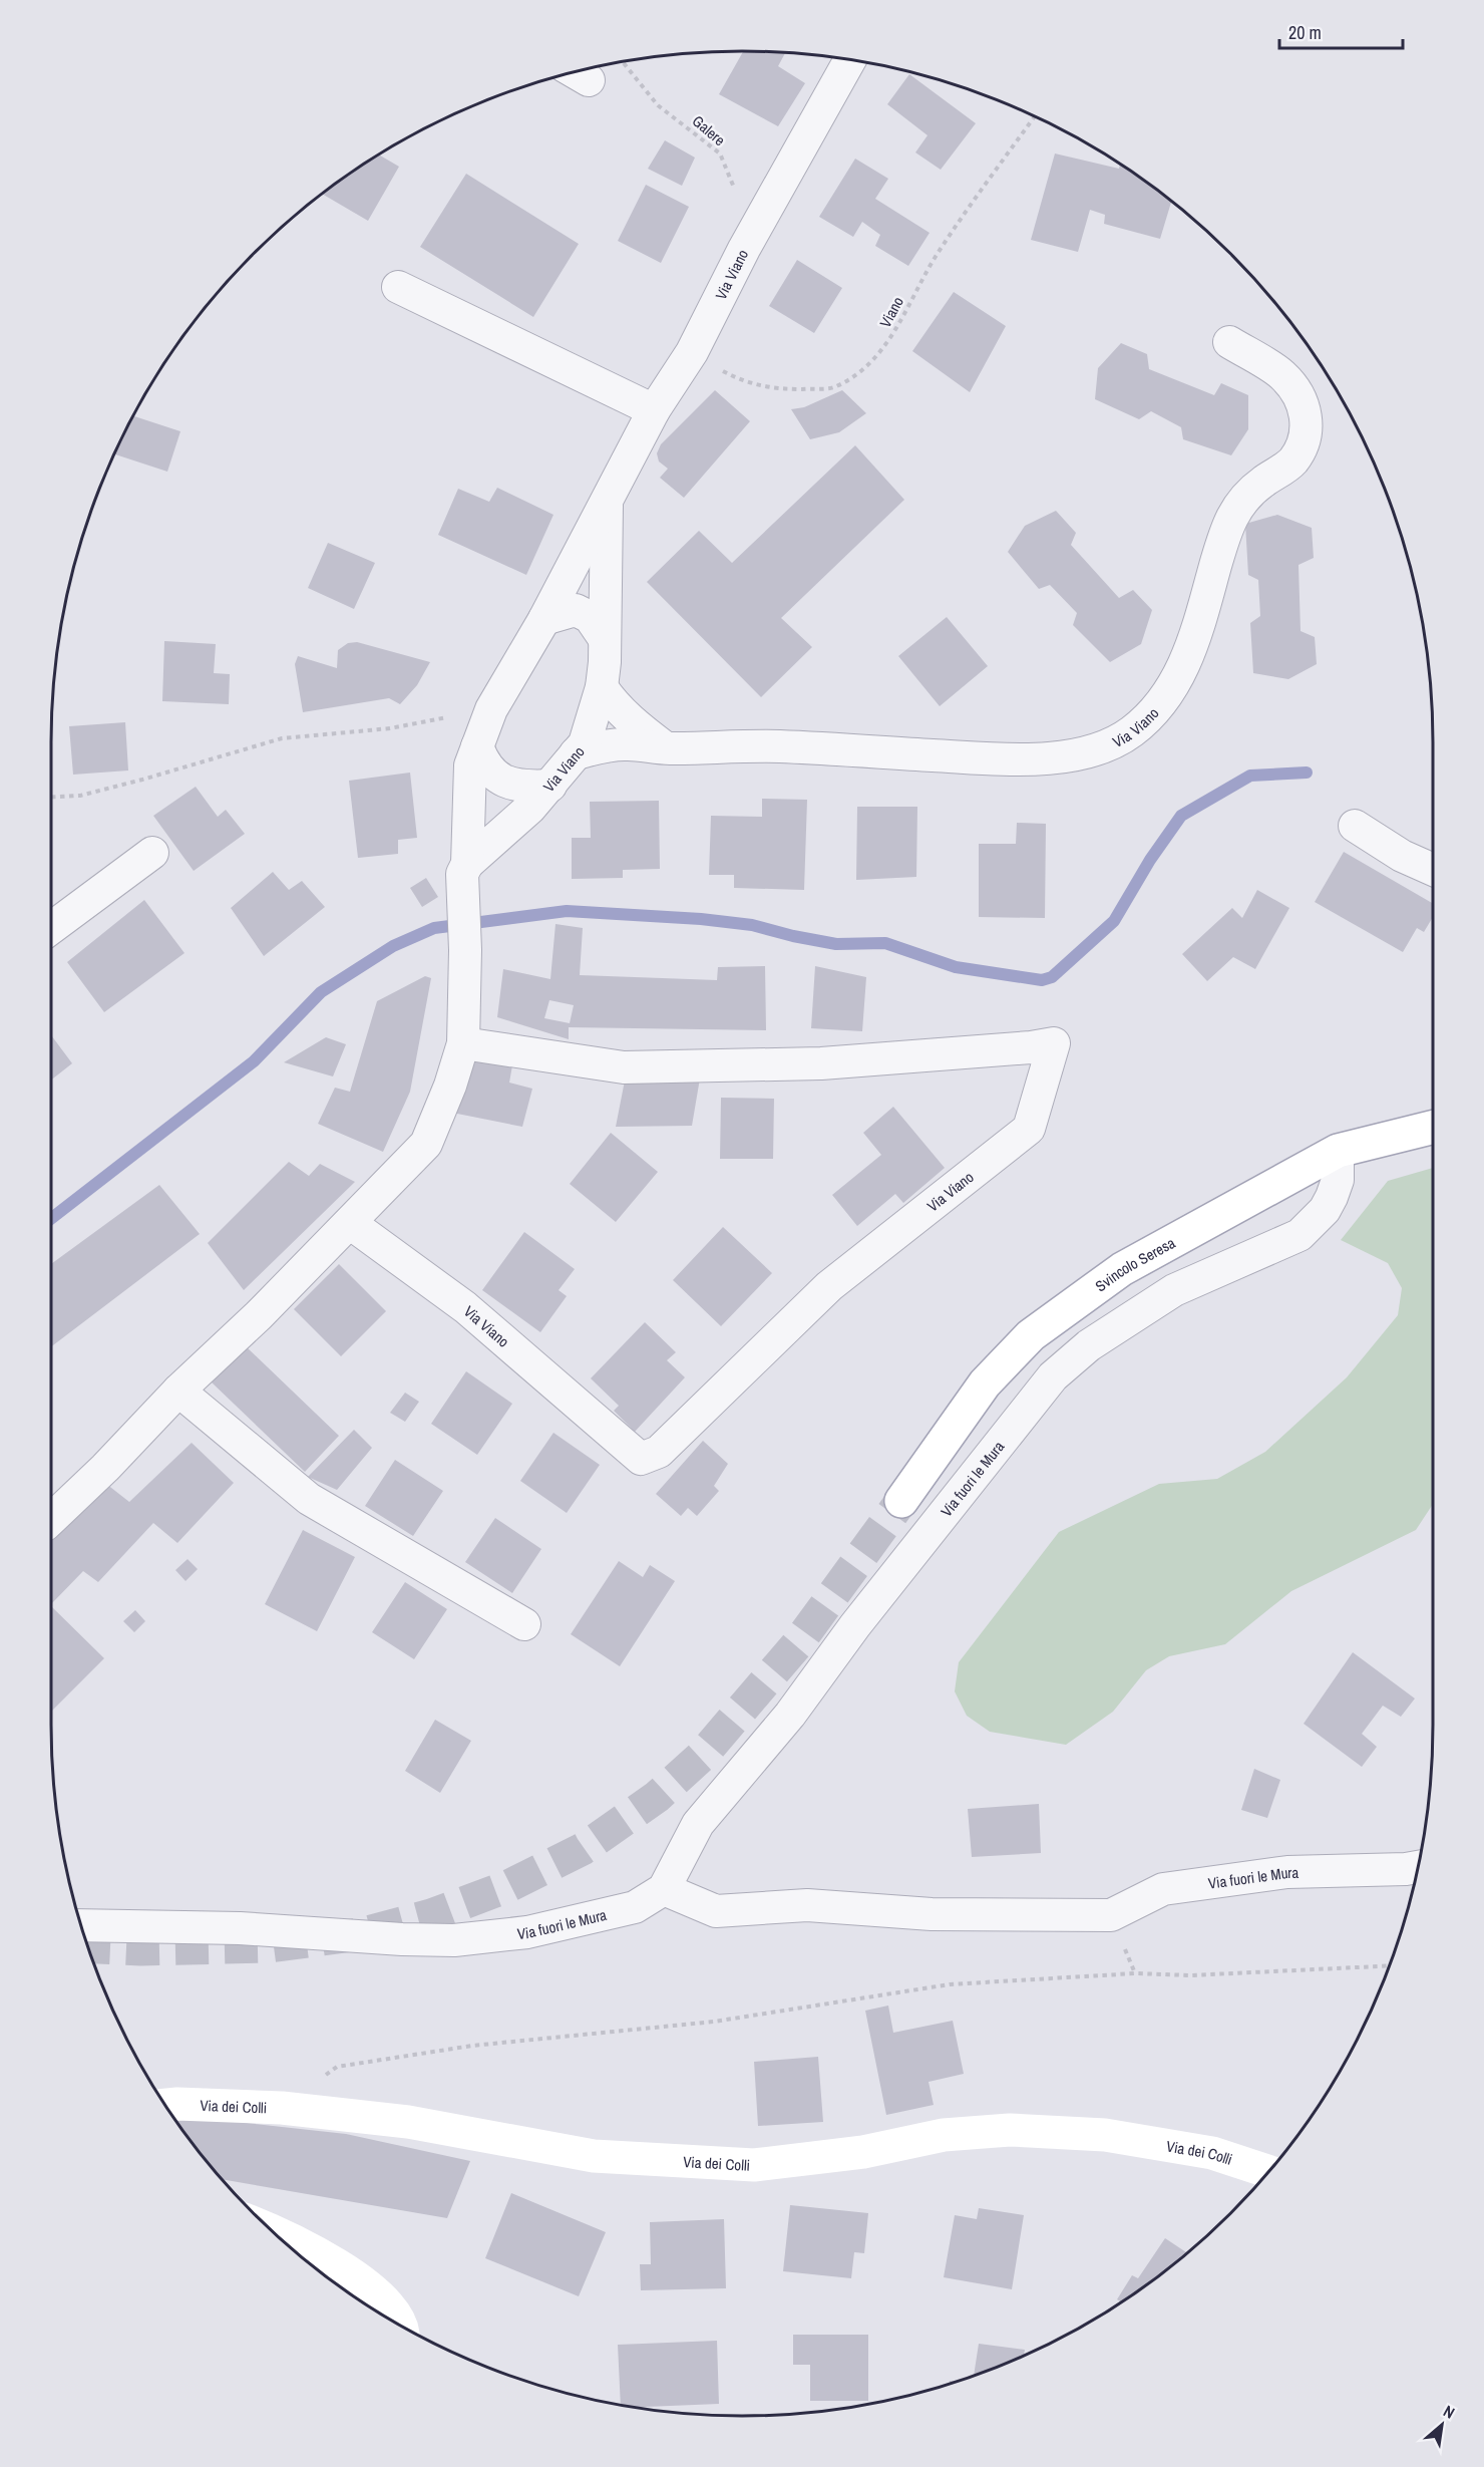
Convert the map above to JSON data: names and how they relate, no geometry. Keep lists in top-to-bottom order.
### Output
{
  "streets": {
    "street": [
      "Via Viano",
      "Svincolo Seresa",
      "Via fuori le Mura",
      "Via dei Colli"
    ],
    "path": ["Galere", "Viano"]
  },
  "crossings": [
    ["Via Viano", "Viano"],
    ["Svincolo Seresa", "Via fuori le Mura"]
  ],
  "scale_bar": "20 m",
  "north": "top right"
}
